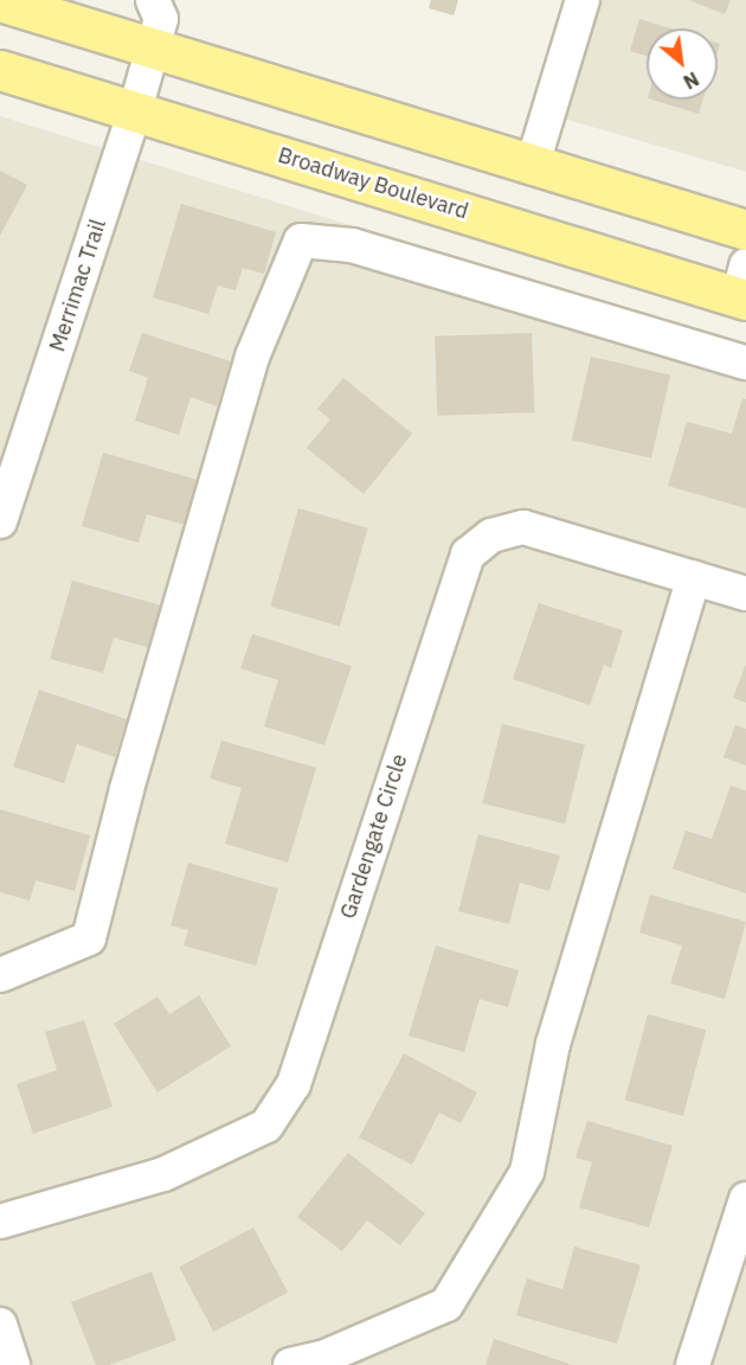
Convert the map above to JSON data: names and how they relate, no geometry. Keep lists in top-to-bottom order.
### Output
{
  "streets": {
    "main road": ["Broadway Boulevard"],
    "street": ["Merrimac Trail", "Gardengate Circle"]
  },
  "crossings": [
    ["Broadway Boulevard", "Merrimac Trail"]
  ],
  "north": "bottom right"
}
